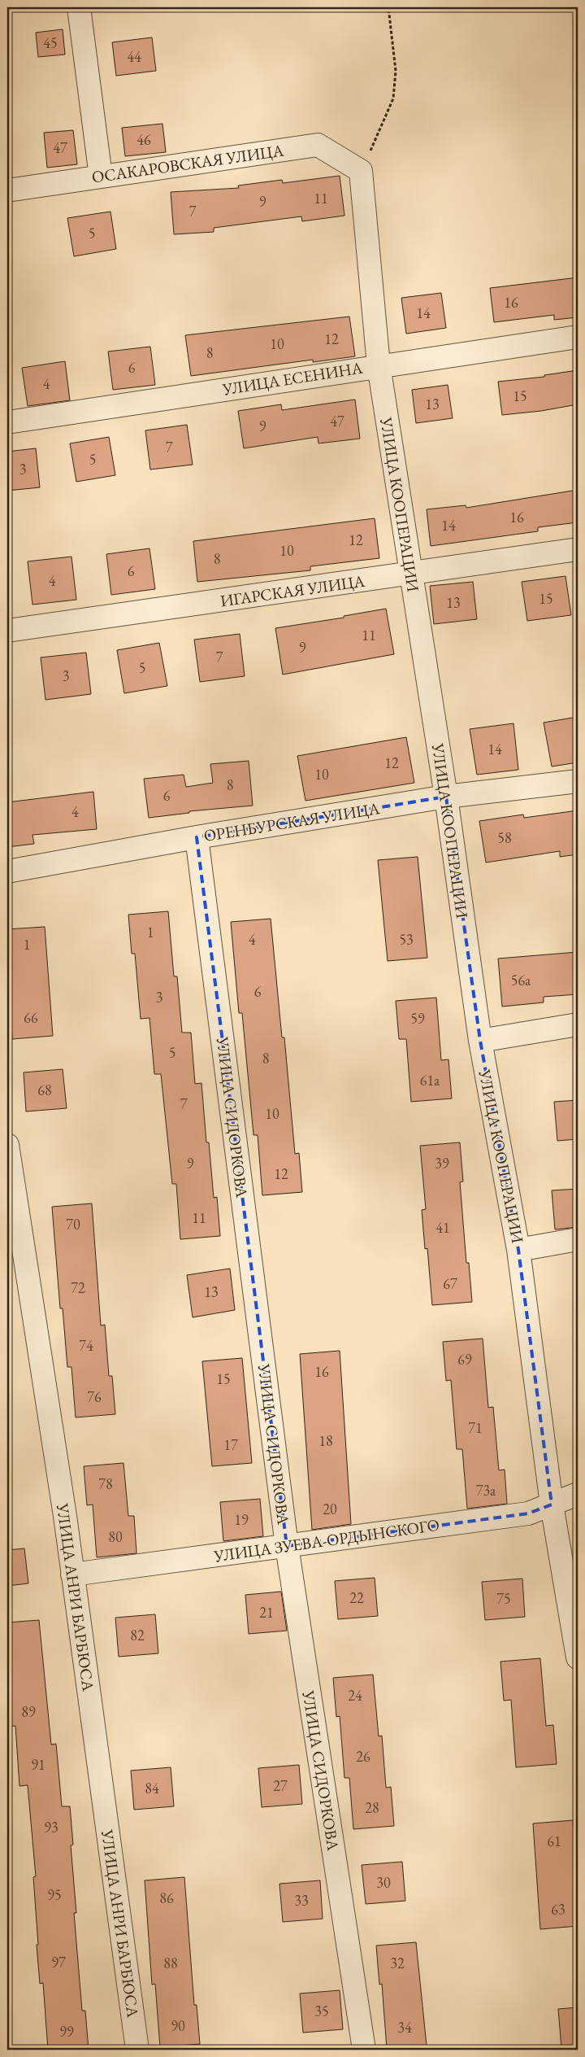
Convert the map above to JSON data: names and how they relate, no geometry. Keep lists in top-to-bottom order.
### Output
{
  "streets": {
    "street": [
      "ОСАКАРОВСКАЯ УЛИЦА",
      "УЛИЦА ЕСЕНИНА",
      "УЛИЦА КООПЕРАЦИИ",
      "ИГАРСКАЯ УЛИЦА",
      "ОРЕНБУРСКАЯ УЛИЦА",
      "УЛИЦА СИДОРКОВА",
      "УЛИЦА ЗУЕВА-ОРДЫНСКОГО",
      "УЛИЦА АНРИ БАРБЮСА"
    ]
  },
  "crossings": [
    ["ОСАКАРОВСКАЯ УЛИЦА", "УЛИЦА КООПЕРАЦИИ"],
    ["УЛИЦА ЕСЕНИНА", "УЛИЦА КООПЕРАЦИИ"],
    ["УЛИЦА КООПЕРАЦИИ", "ИГАРСКАЯ УЛИЦА"],
    ["УЛИЦА КООПЕРАЦИИ", "ОРЕНБУРСКАЯ УЛИЦА"],
    ["УЛИЦА КООПЕРАЦИИ", "УЛИЦА ЗУЕВА-ОРДЫНСКОГО"],
    ["ОРЕНБУРСКАЯ УЛИЦА", "УЛИЦА СИДОРКОВА"],
    ["УЛИЦА СИДОРКОВА", "УЛИЦА ЗУЕВА-ОРДЫНСКОГО"],
    ["УЛИЦА ЗУЕВА-ОРДЫНСКОГО", "УЛИЦА АНРИ БАРБЮСА"]
  ],
  "house_numbers": [
    "45",
    "44",
    "46",
    "47",
    "11",
    "9",
    "7",
    "5",
    "16",
    "14",
    "12",
    "10",
    "8",
    "6",
    "4",
    "15",
    "13",
    "47",
    "9",
    "7",
    "5",
    "3",
    "16",
    "14",
    "12",
    "10",
    "8",
    "6",
    "4",
    "15",
    "13",
    "11",
    "9",
    "7",
    "5",
    "3",
    "14",
    "12",
    "10",
    "8",
    "6",
    "4",
    "58",
    "1",
    "4",
    "53",
    "1",
    "56а",
    "6",
    "3",
    "66",
    "59",
    "5",
    "8",
    "61а",
    "68",
    "7",
    "10",
    "9",
    "39",
    "12",
    "11",
    "70",
    "41",
    "67",
    "72",
    "13",
    "74",
    "69",
    "16",
    "15",
    "76",
    "71",
    "18",
    "17",
    "78",
    "73а",
    "20",
    "19",
    "80",
    "22",
    "75",
    "21",
    "82",
    "24",
    "89",
    "26",
    "91",
    "27",
    "84",
    "28",
    "93",
    "61",
    "30",
    "95",
    "86",
    "33",
    "63",
    "97",
    "88",
    "32",
    "35",
    "90",
    "34",
    "99"
  ]
}
